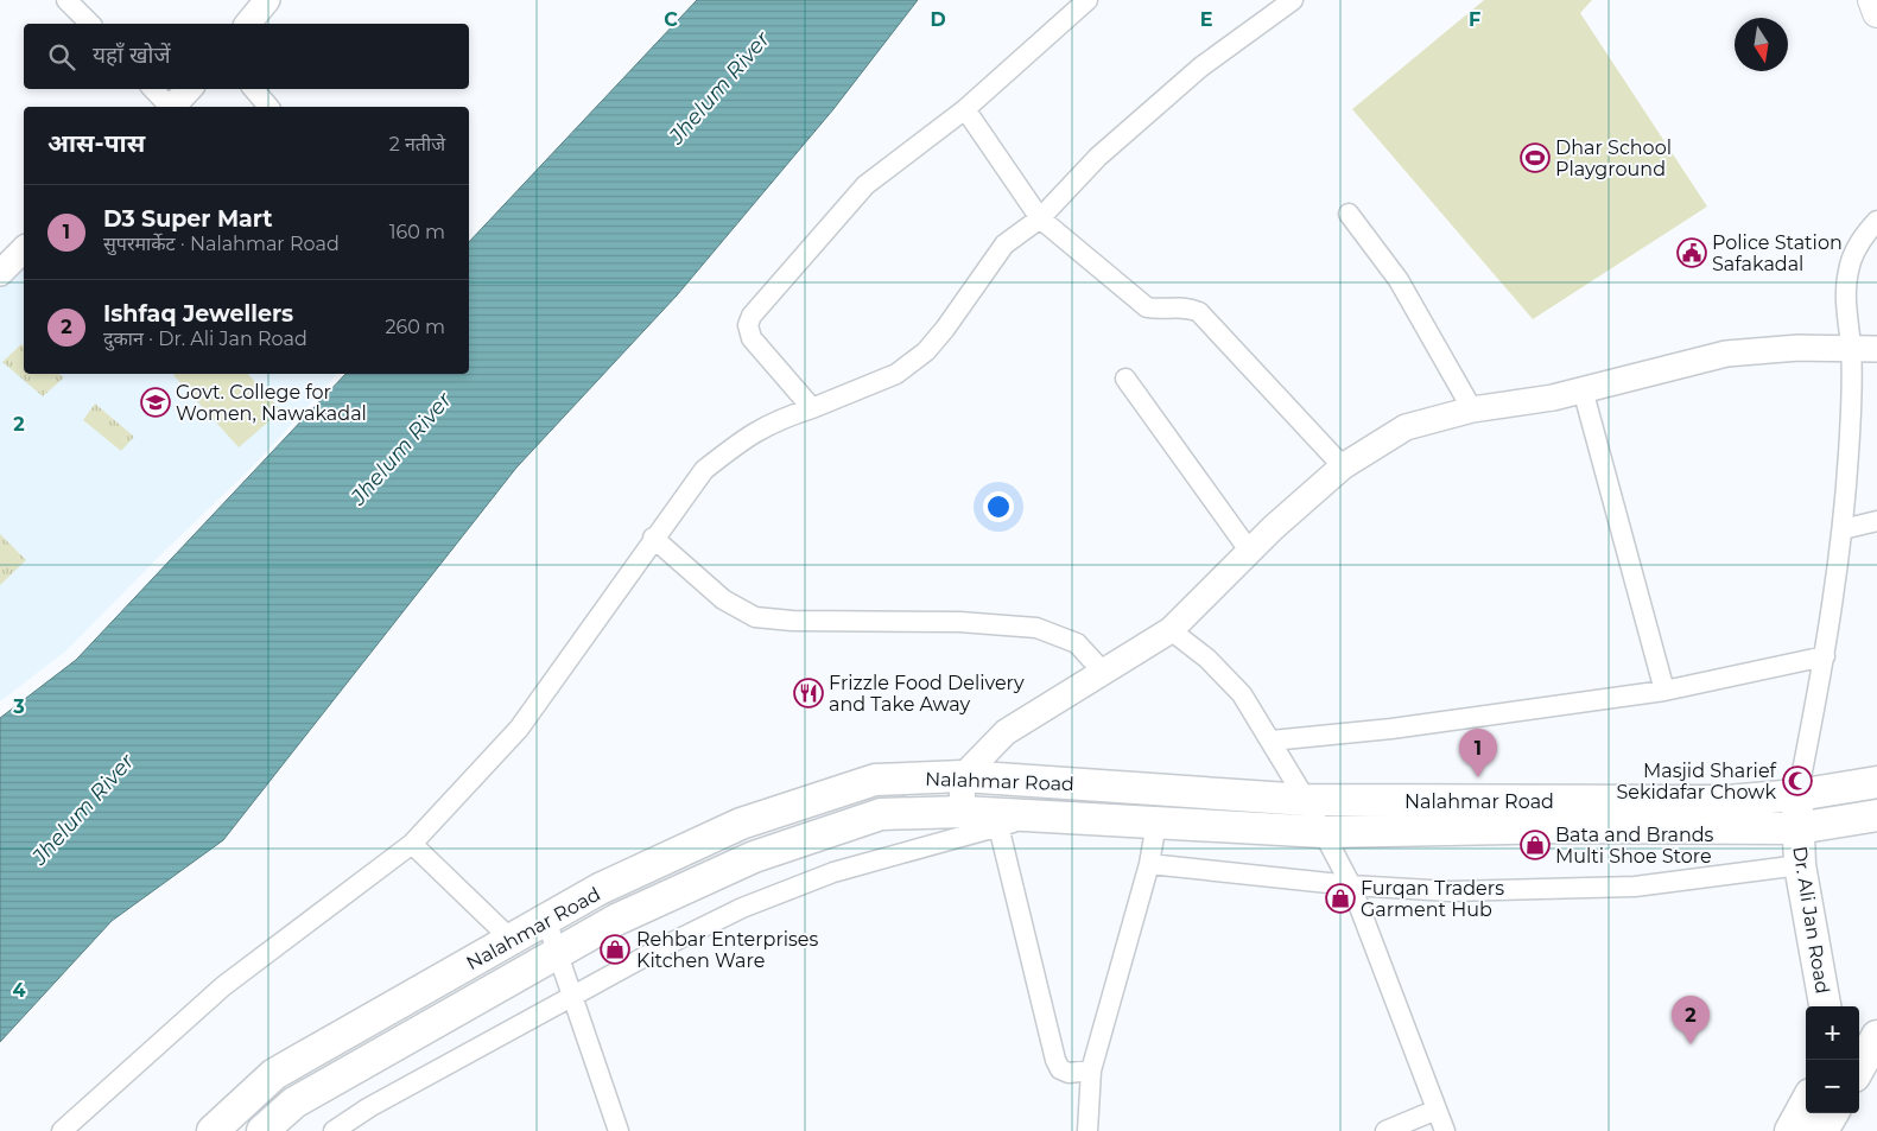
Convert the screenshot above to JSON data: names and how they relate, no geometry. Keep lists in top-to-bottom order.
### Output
{
  "streets": {
    "main road": ["Nalahmar Road", "Dr. Ali Jan Road"]
  },
  "crossings": [
    ["Nalahmar Road", "Dr. Ali Jan Road"]
  ],
  "water": ["Jhelum River"],
  "places": {
    "sports": ["Dhar School Playground"],
    "public building": ["Police Station Safakadal"],
    "school or university": ["Govt. College for Women, Nawakadal"],
    "restaurant": ["Frizzle Food Delivery and Take Away"],
    "mosque": ["Masjid Sharief Sekidafar Chowk"],
    "shop": ["Bata and Brands Multi Shoe Store", "Furqan Traders Garment Hub", "Rehbar Enterprises Kitchen Ware"]
  },
  "north": "bottom",
  "page": {
    "search": "यहाँ खोजें",
    "heading": ["आस-पास", "2 नतीजे"],
    "list": [
      {
        "mark": "1",
        "name": "D3 Super Mart",
        "note": "सुपरमार्केट · Nalahmar Road",
        "value": "160 m"
      },
      {
        "mark": "2",
        "name": "Ishfaq Jewellers",
        "note": "दुकान · Dr. Ali Jan Road",
        "value": "260 m"
      }
    ],
    "pins": ["1", "2"],
    "map_buttons": ["+", "−"]
  },
  "grid": {
    "columns": [
      "C",
      "D",
      "E",
      "F"
    ],
    "rows": ["2", "3", "4"]
  }
}
